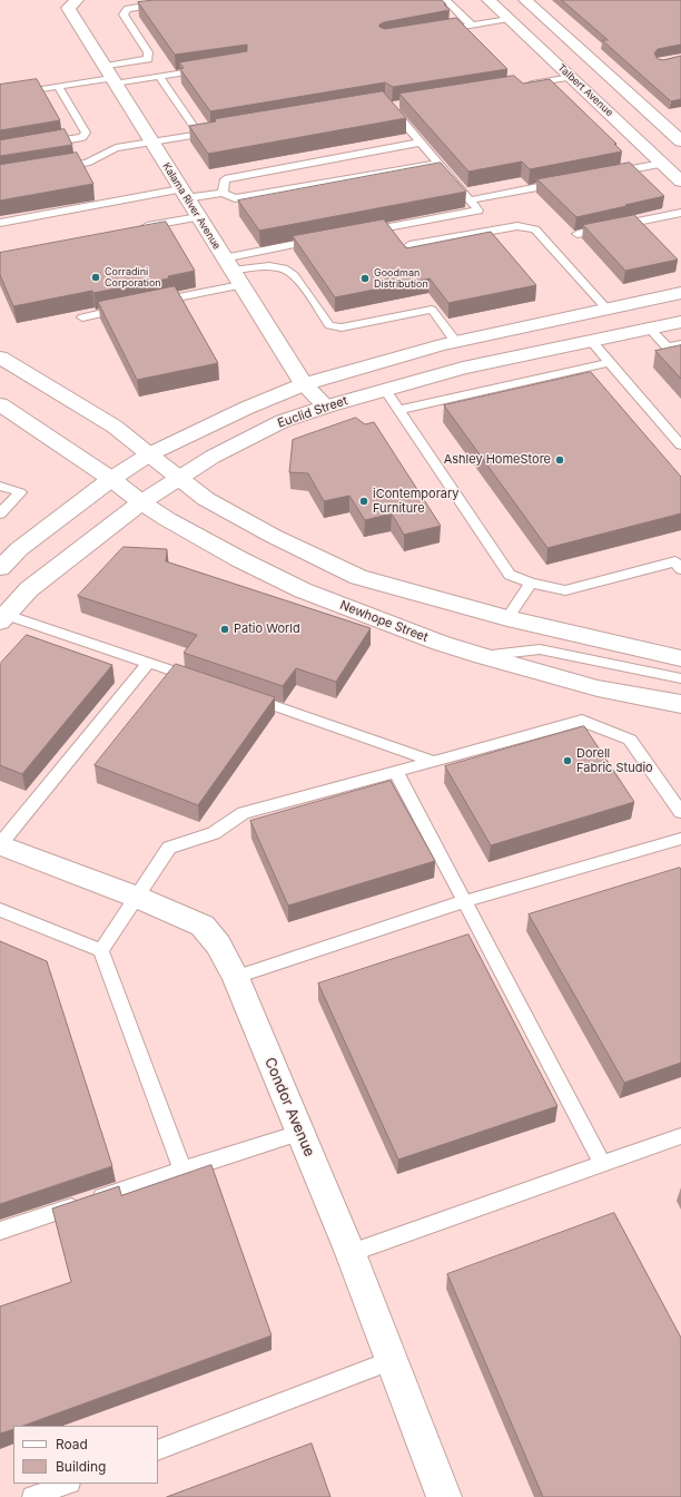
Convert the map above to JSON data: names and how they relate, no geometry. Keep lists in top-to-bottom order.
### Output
{
  "streets": {
    "main road": [
      "Talbert Avenue",
      "Kalama River Avenue",
      "Euclid Street",
      "Newhope Street",
      "Condor Avenue"
    ]
  },
  "crossings": [
    ["Kalama River Avenue", "Euclid Street"],
    ["Euclid Street", "Newhope Street"]
  ],
  "places": [
    "Corradini Corporation",
    "Goodman Distribution",
    "Ashley HomeStore",
    "iContemporary Furniture",
    "Patio World",
    "Dorell Fabric Studio"
  ],
  "legend": ["Road", "Building"]
}
